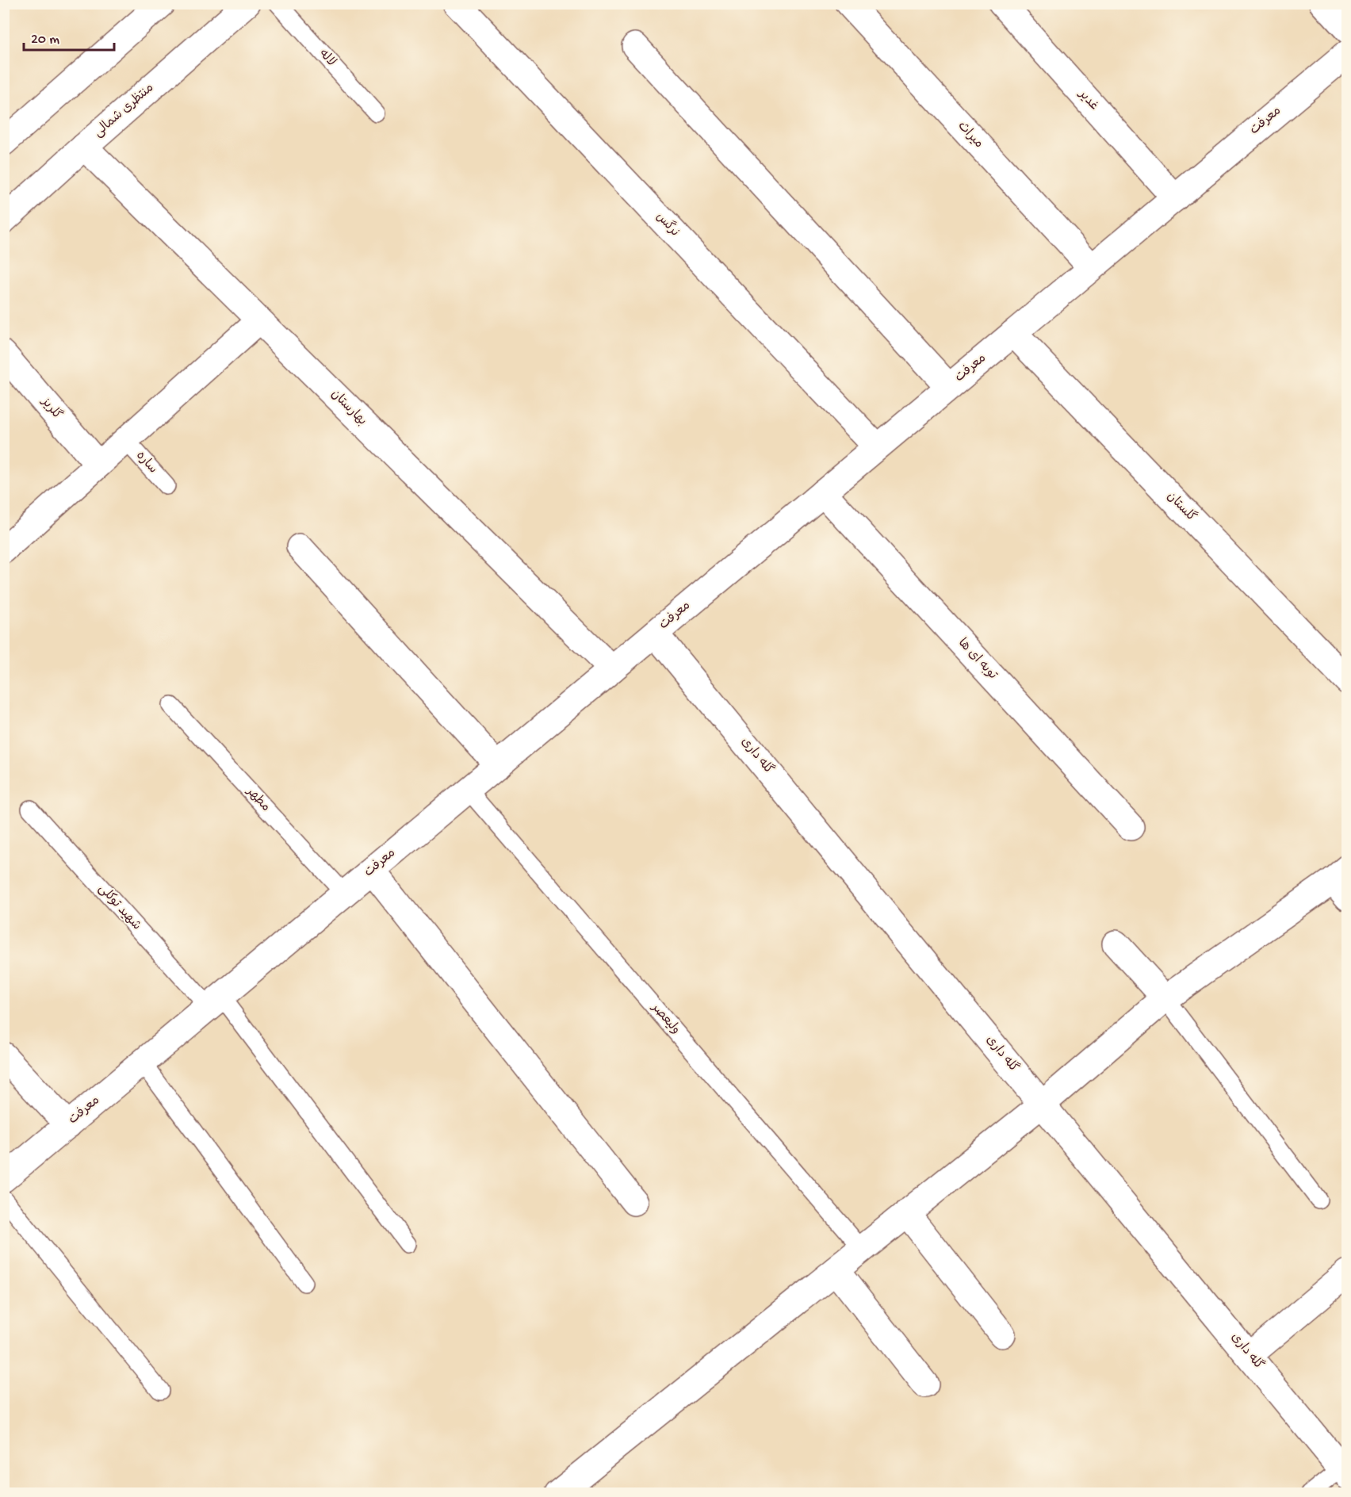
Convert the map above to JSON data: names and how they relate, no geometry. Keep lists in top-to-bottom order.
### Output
{
  "streets": {
    "street": [
      "غدیر",
      "منتظری شمالی",
      "معرفت",
      "میراث",
      "نرگس",
      "بهارستان",
      "گلریز",
      "گلستان",
      "توبه ای ها",
      "گله داری"
    ],
    "lane": [
      "لاله",
      "ساره",
      "مطهر",
      "شهید توکلی",
      "ولیعصر"
    ]
  },
  "crossings": [
    ["غدیر", "معرفت"],
    ["منتظری شمالی", "بهارستان"],
    ["معرفت", "میراث"],
    ["معرفت", "نرگس"],
    ["معرفت", "بهارستان"],
    ["معرفت", "گلستان"],
    ["معرفت", "توبه ای ها"],
    ["معرفت", "گله داری"],
    ["معرفت", "مطهر"],
    ["معرفت", "شهید توکلی"],
    ["معرفت", "ولیعصر"]
  ],
  "scale_bar": "20 m"
}
